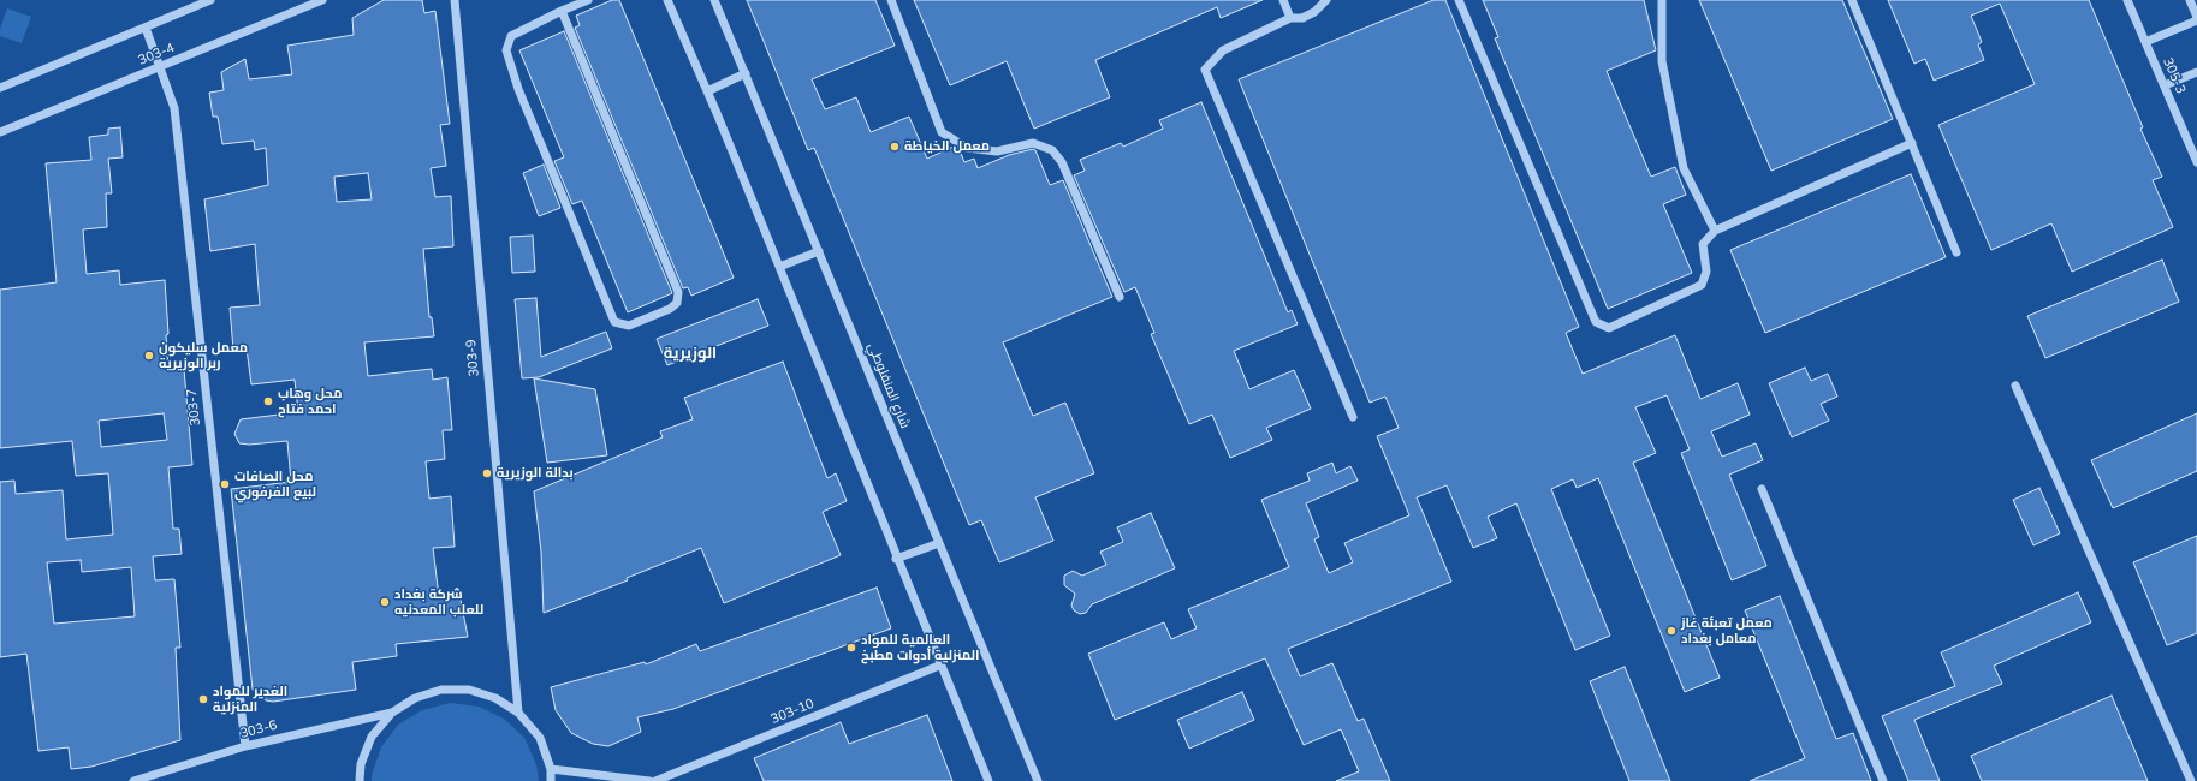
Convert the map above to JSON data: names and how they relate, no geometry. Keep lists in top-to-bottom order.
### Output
{
  "streets": {
    "street": [
      "303-4",
      "305-3",
      "303-9",
      "شارع المنفلوطي",
      "303-7",
      "303-10",
      "303-6"
    ]
  },
  "crossings": [
    ["303-4", "303-7"],
    ["303-7", "303-6"]
  ],
  "districts": ["الوزيرية"],
  "places": [
    "معمل الخياطة",
    "معمل سليكون ربر الوزيرية",
    "محل وهاب احمد فتاح",
    "بدالة الوزيرية",
    "محل الصافات لبيع الفرفوري",
    "شركة بغداد للعلب المعدنيه",
    "معمل تعبئة غاز معامل بغداد",
    "العالمية للمواد المنزلية أدوات مطبخ",
    "الغدير للمواد المنزلية"
  ]
}
